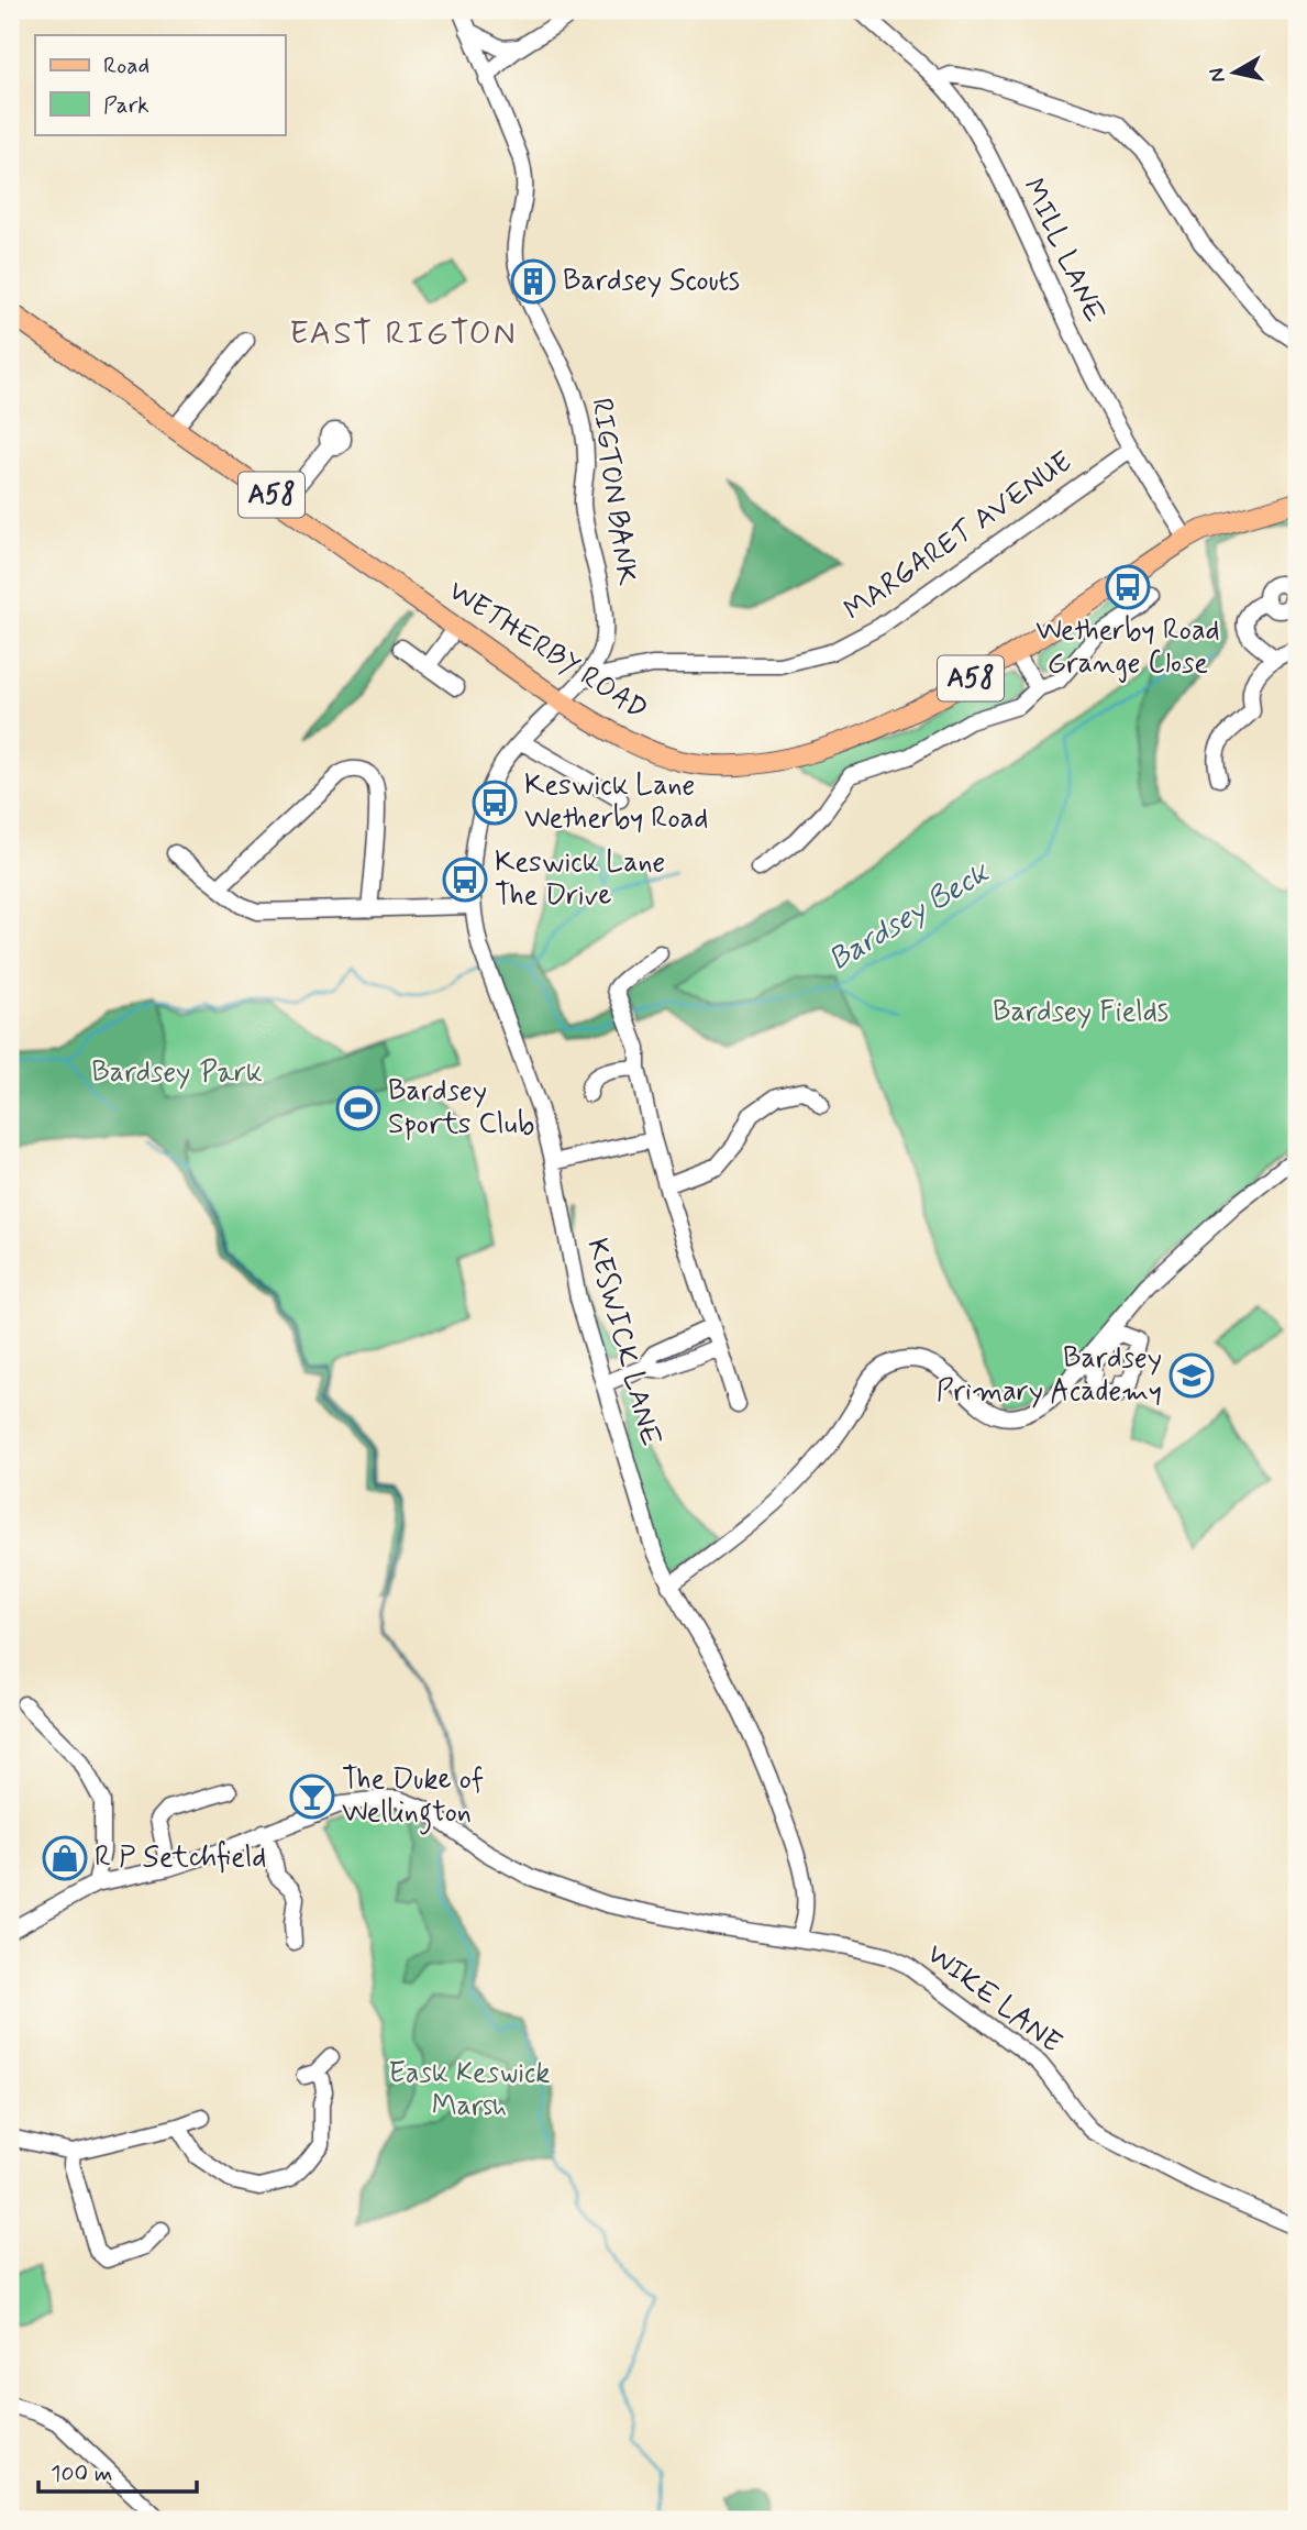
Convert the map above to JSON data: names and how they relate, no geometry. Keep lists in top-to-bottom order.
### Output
{
  "streets": {
    "main road": ["A58", "WETHERBY ROAD"],
    "street": [
      "MILL LANE",
      "RIGTON BANK",
      "MARGARET AVENUE",
      "KESWICK LANE",
      "WIKE LANE"
    ]
  },
  "crossings": [
    ["MILL LANE", "MARGARET AVENUE"],
    ["MILL LANE", "WETHERBY ROAD"],
    ["RIGTON BANK", "MARGARET AVENUE"],
    ["RIGTON BANK", "WETHERBY ROAD"],
    ["RIGTON BANK", "KESWICK LANE"],
    ["WETHERBY ROAD", "KESWICK LANE"],
    ["KESWICK LANE", "WIKE LANE"]
  ],
  "districts": ["EAST RIGTON"],
  "water": ["Bardsey Beck"],
  "parks": ["Bardsey Fields", "Bardsey Park", "Eask Keswick Marsh"],
  "places": {
    "building": ["Bardsey Scouts"],
    "bus stop": ["Wetherby Road Grange Close", "Keswick Lane Wetherby Road", "Keswick Lane The Drive"],
    "sports": ["Bardsey Sports Club"],
    "school or university": ["Bardsey Primary Academy"],
    "bar": ["The Duke of Wellington"],
    "shop": ["R P Setchfield"]
  },
  "legend": ["Road", "Park"],
  "scale_bar": "100 m",
  "north": "left"
}
